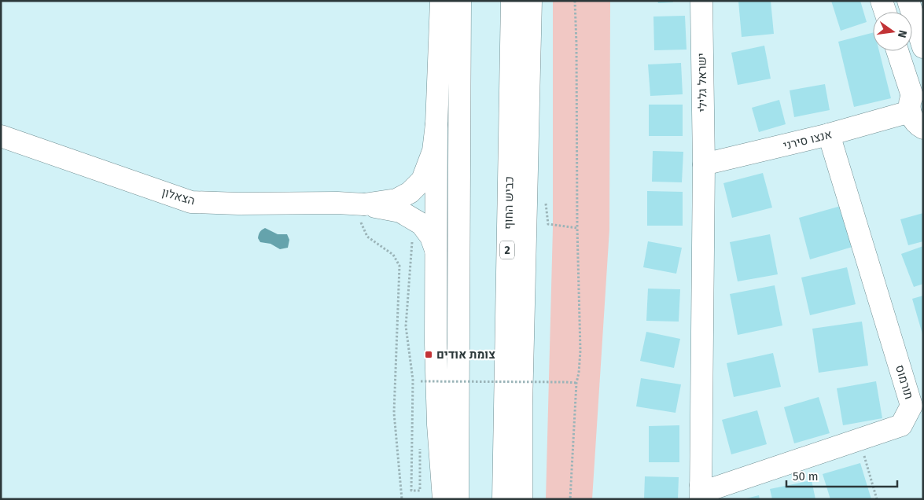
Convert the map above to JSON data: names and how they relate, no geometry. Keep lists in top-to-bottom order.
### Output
{
  "streets": {
    "main road": [
      "ישראל גלילי",
      "אנצו סירני",
      "הצאלון",
      "כביש החוף",
      "2",
      "תורמוס"
    ]
  },
  "crossings": [
    ["ישראל גלילי", "אנצו סירני"],
    ["ישראל גלילי", "תורמוס"],
    ["אנצו סירני", "תורמוס"]
  ],
  "places": {
    "transit": ["צומת אודים"]
  },
  "scale_bar": "50 m",
  "north": "right"
}
